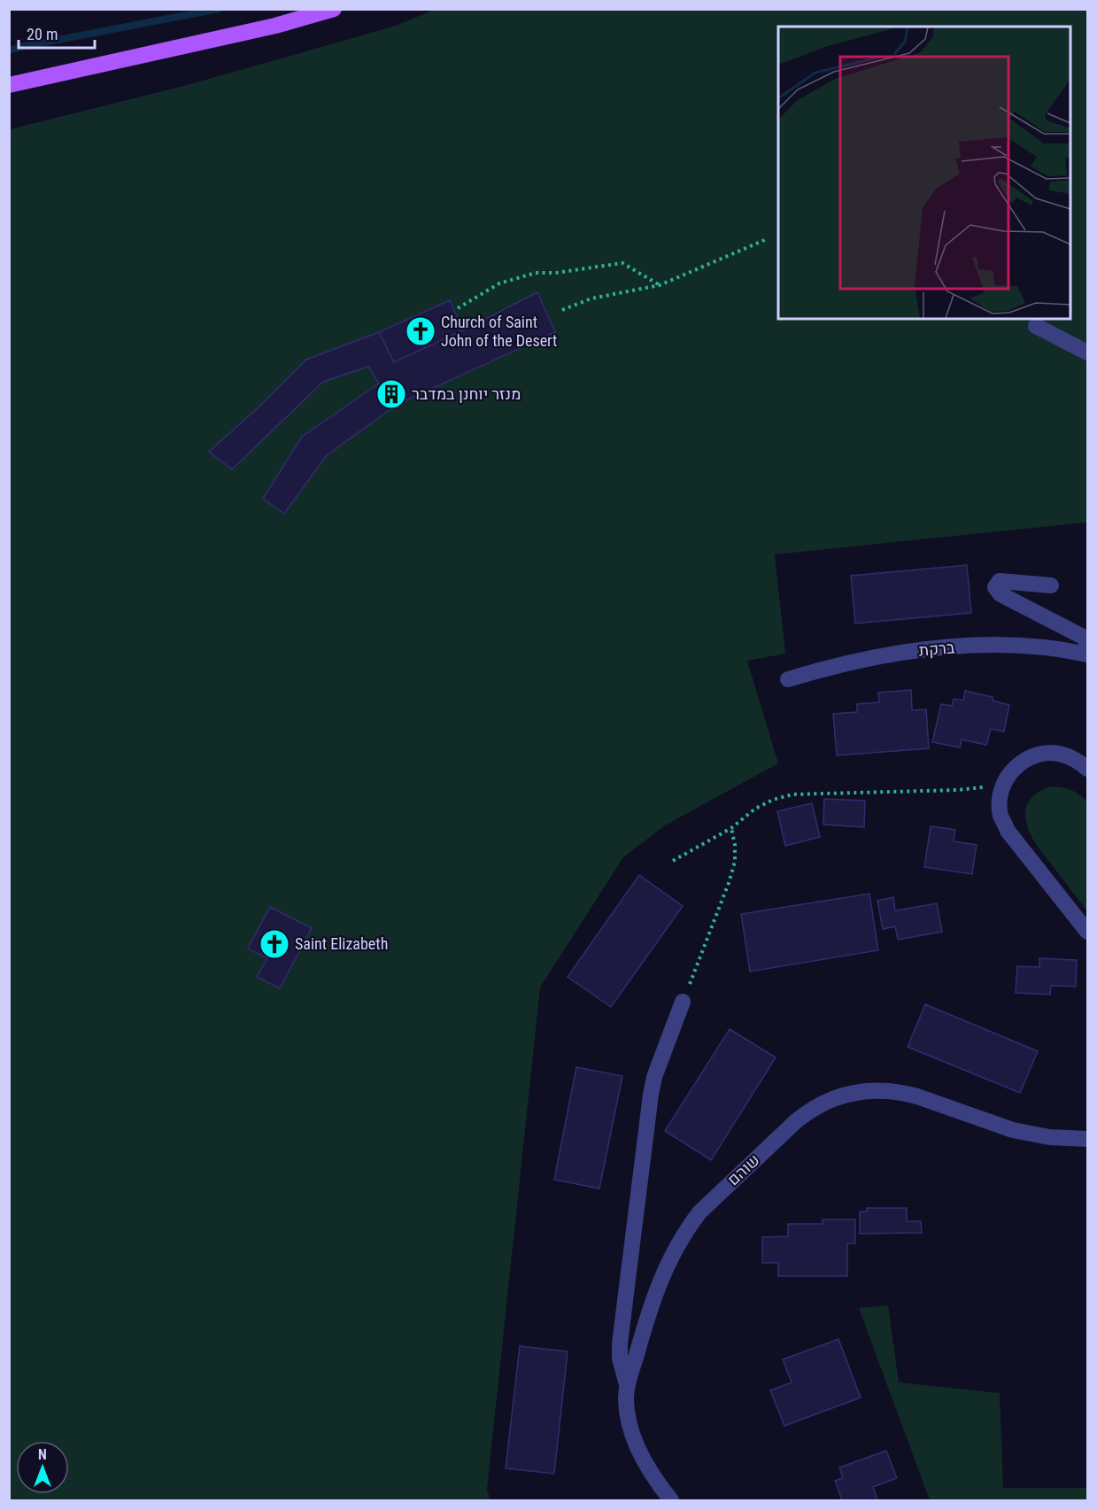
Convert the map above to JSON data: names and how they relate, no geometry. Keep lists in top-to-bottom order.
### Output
{
  "streets": {
    "street": ["ברקת", "שוהם"]
  },
  "places": {
    "church": ["Church of Saint John of the Desert", "Saint Elizabeth"],
    "building": ["מנזר יוחנן במדבר"]
  },
  "scale_bar": "20 m",
  "north": "top"
}
